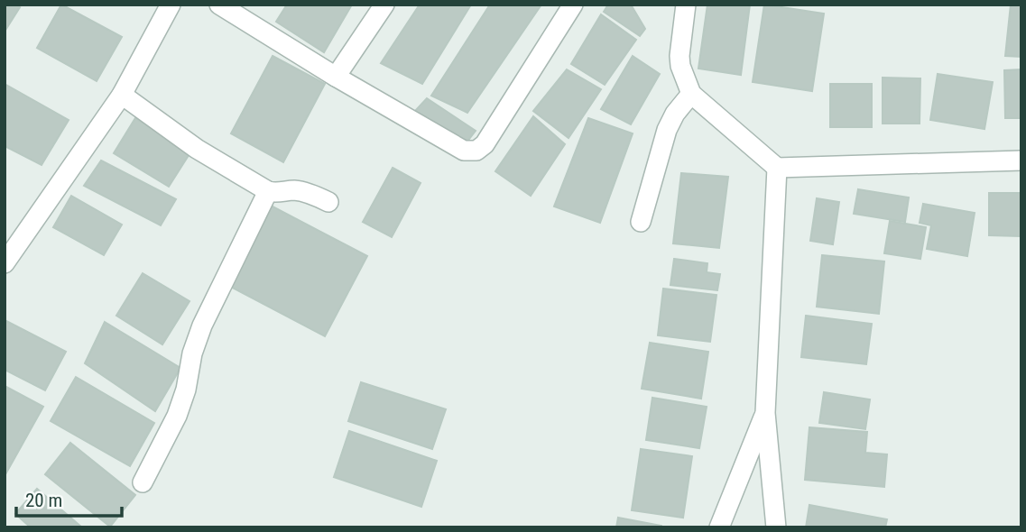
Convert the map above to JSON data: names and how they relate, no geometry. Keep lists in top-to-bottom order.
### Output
{
  "scale_bar": "20 m"
}
